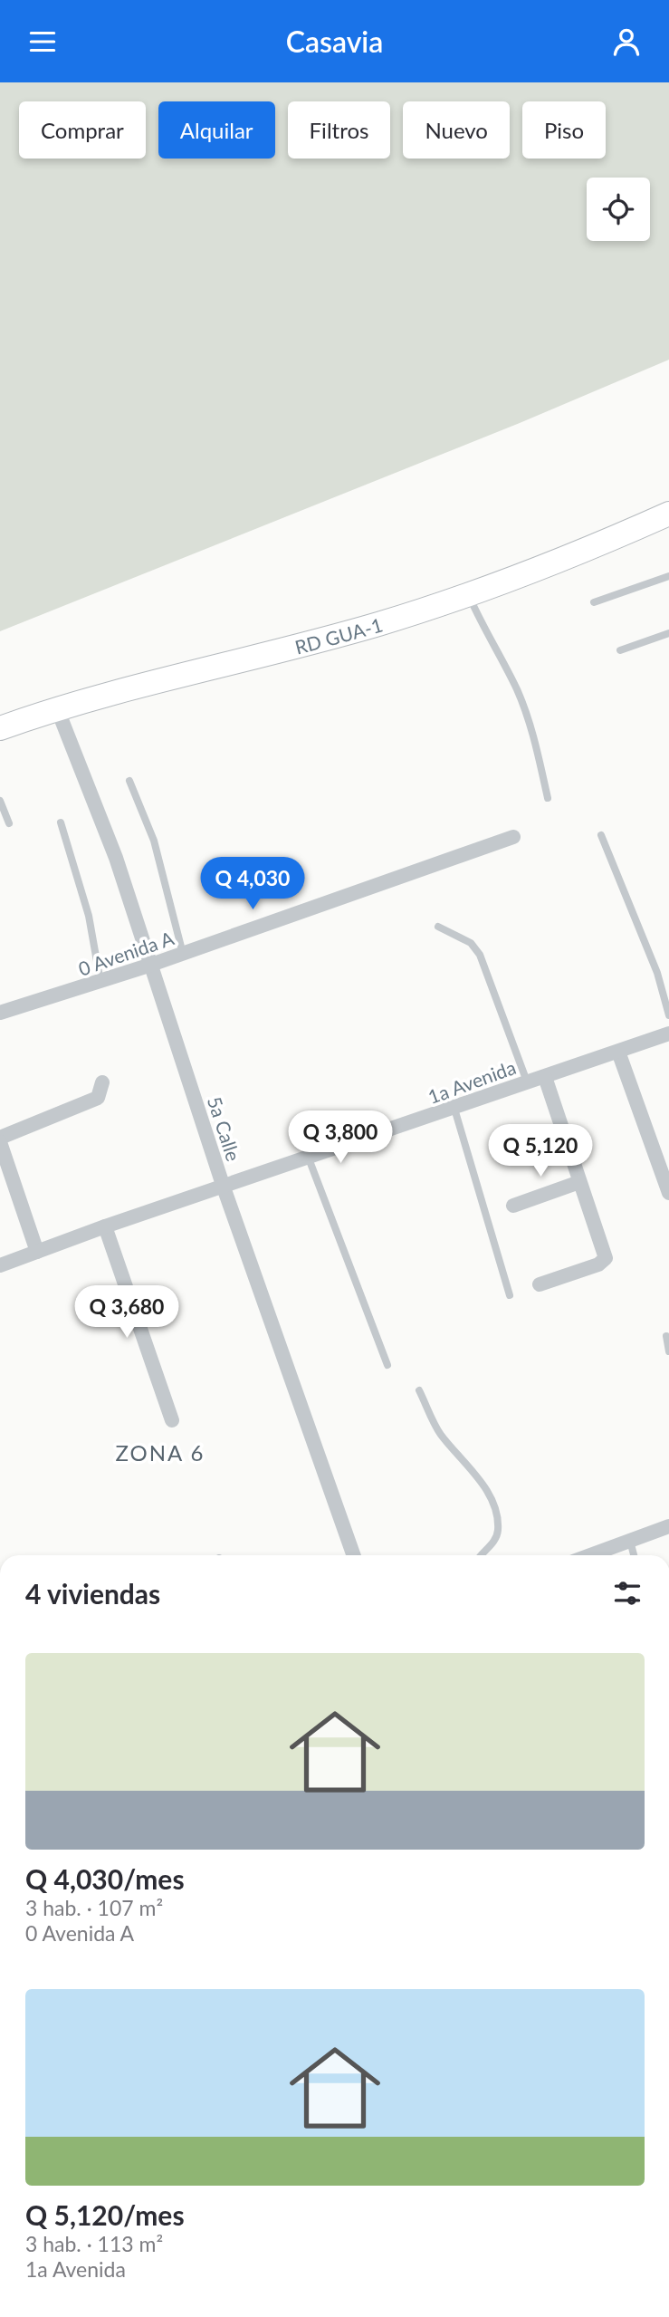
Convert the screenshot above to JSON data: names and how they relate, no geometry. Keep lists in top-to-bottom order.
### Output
{
  "streets": {
    "main road": ["RD GUA-1"],
    "street": ["0 Avenida A", "1a Avenida", "5a Calle"]
  },
  "crossings": [
    ["RD GUA-1", "5a Calle"],
    ["0 Avenida A", "5a Calle"],
    ["1a Avenida", "5a Calle"]
  ],
  "districts": ["ZONA 6"],
  "page": {
    "header": "Casavia",
    "chip": [
      "Comprar",
      "Alquilar",
      "Filtros",
      "Nuevo",
      "Piso"
    ],
    "price": [
      "Q 4,030",
      "Q 3,800",
      "Q 5,120",
      "Q 3,680"
    ],
    "heading": "4 viviendas",
    "list": [
      {
        "name": "Q 4,030/mes",
        "note": "3 hab. · 107 m² · 0 Avenida A"
      },
      {
        "name": "Q 5,120/mes",
        "note": "3 hab. · 113 m² · 1a Avenida"
      }
    ]
  }
}
